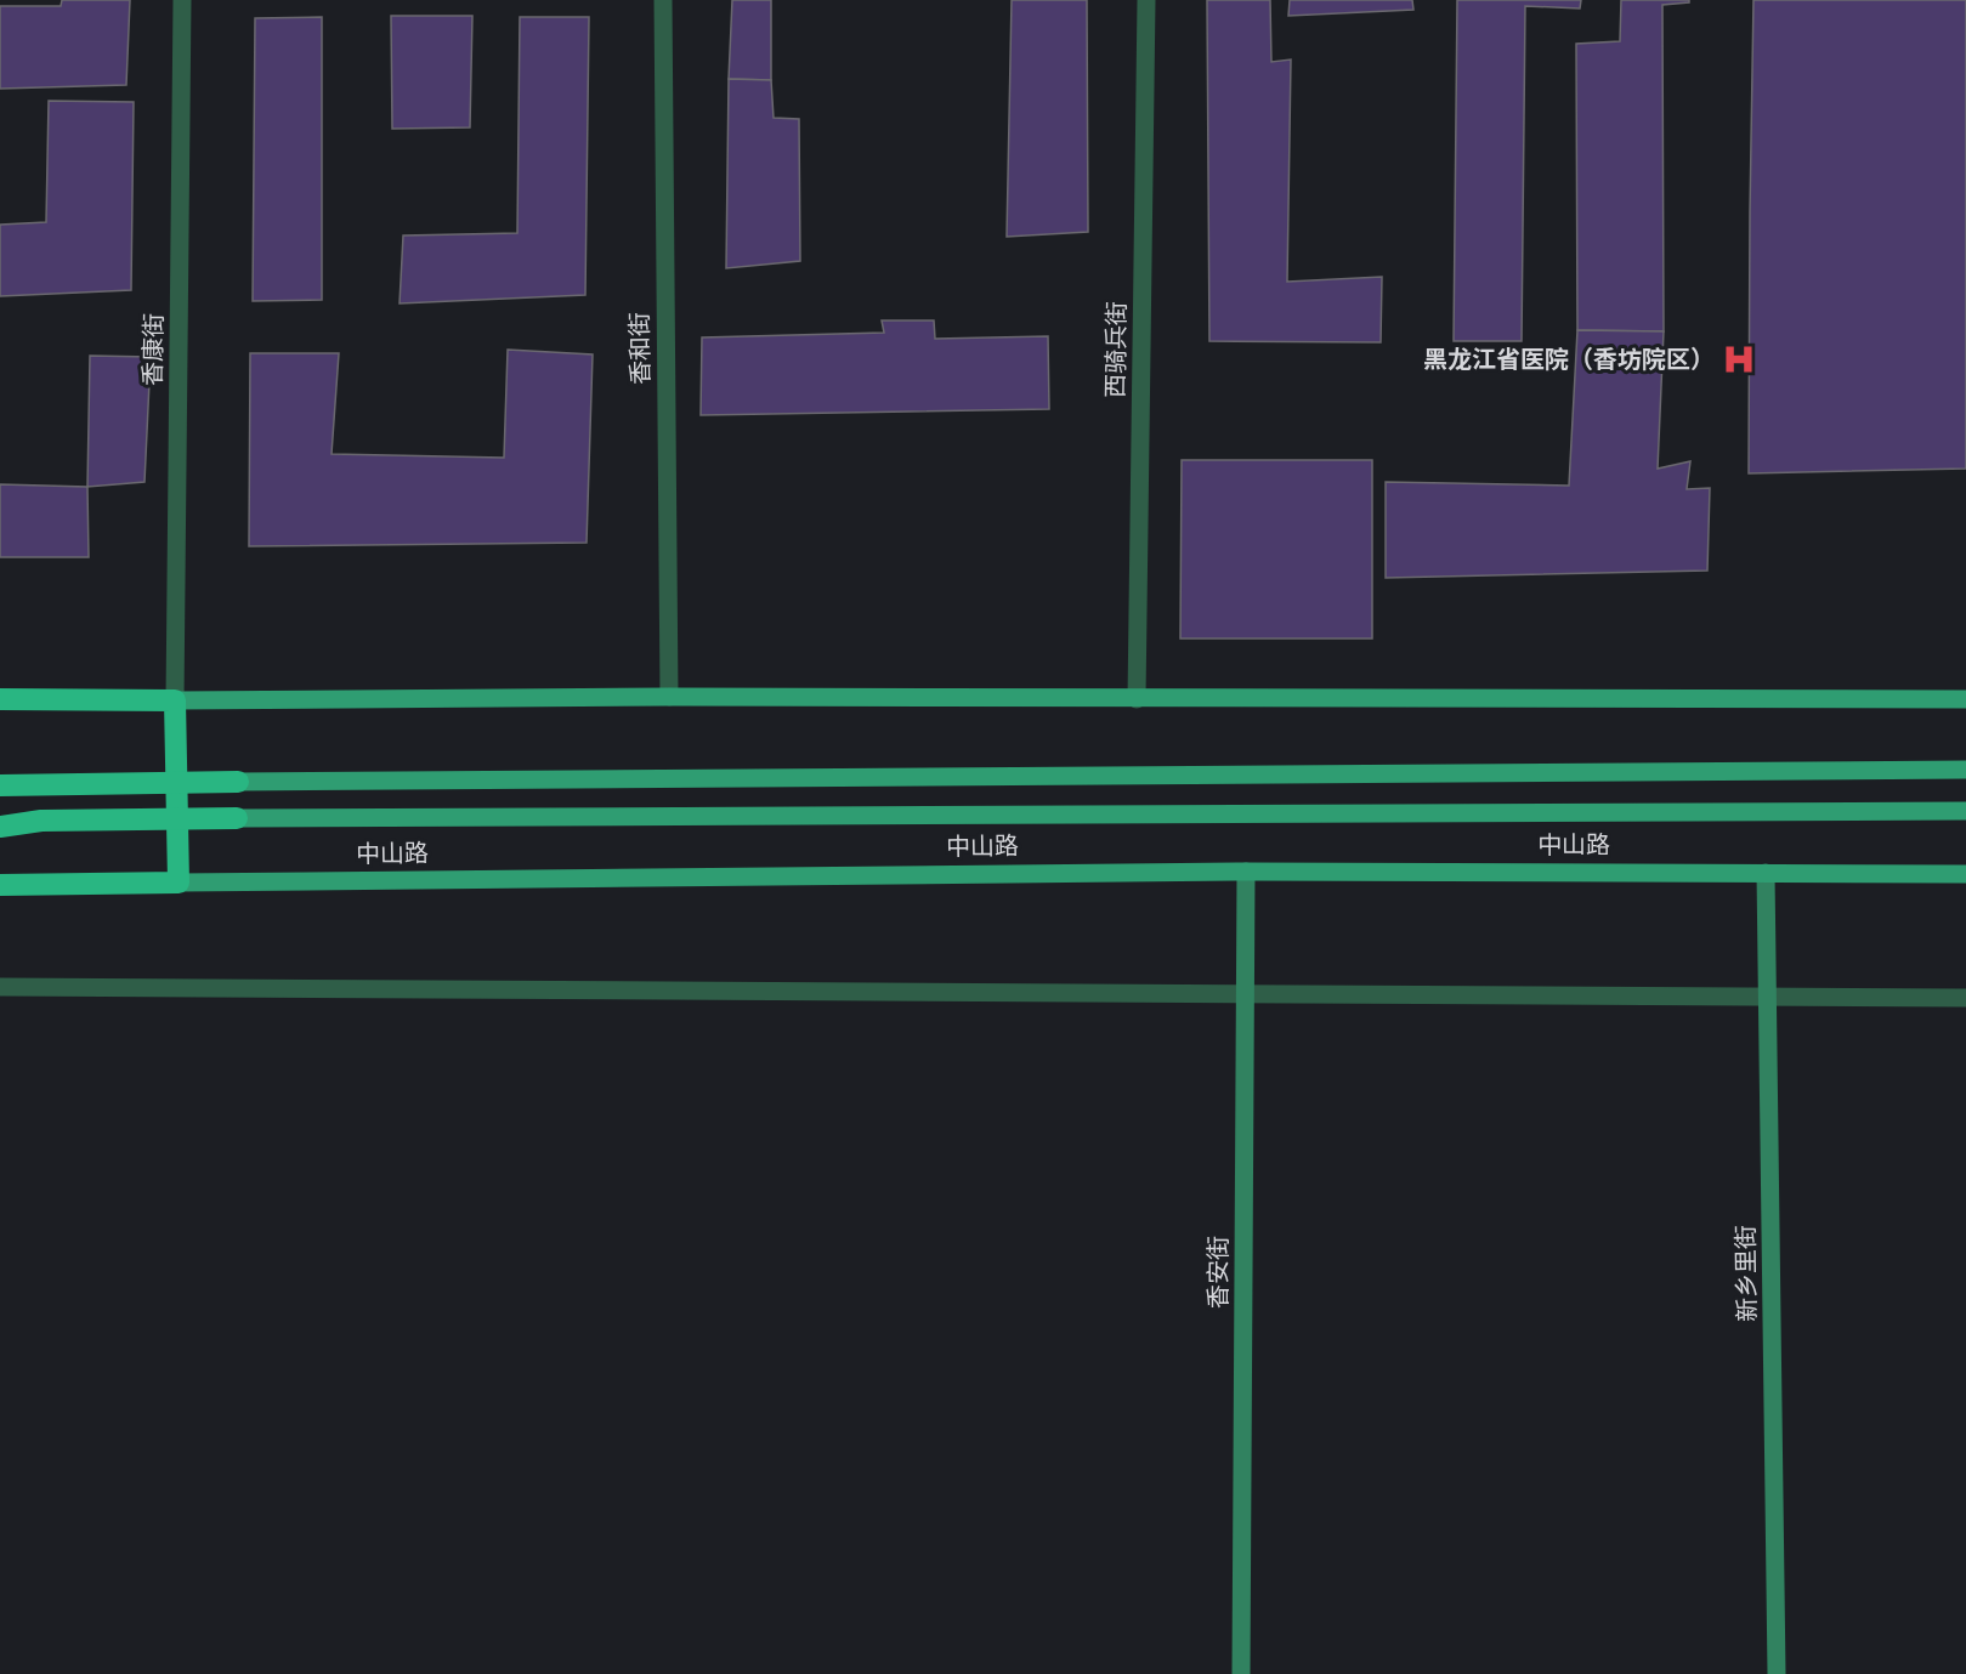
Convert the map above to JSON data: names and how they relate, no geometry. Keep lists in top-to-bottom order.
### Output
{
  "streets": {
    "highway": ["中山路"],
    "street": [
      "香和街",
      "香康街",
      "西骑兵街",
      "香安街",
      "新乡里街"
    ]
  },
  "crossings": [
    ["中山路", "香安街"],
    ["中山路", "新乡里街"]
  ],
  "places": {
    "hospital": ["黑龙江省医院（香坊院区）"]
  }
}
